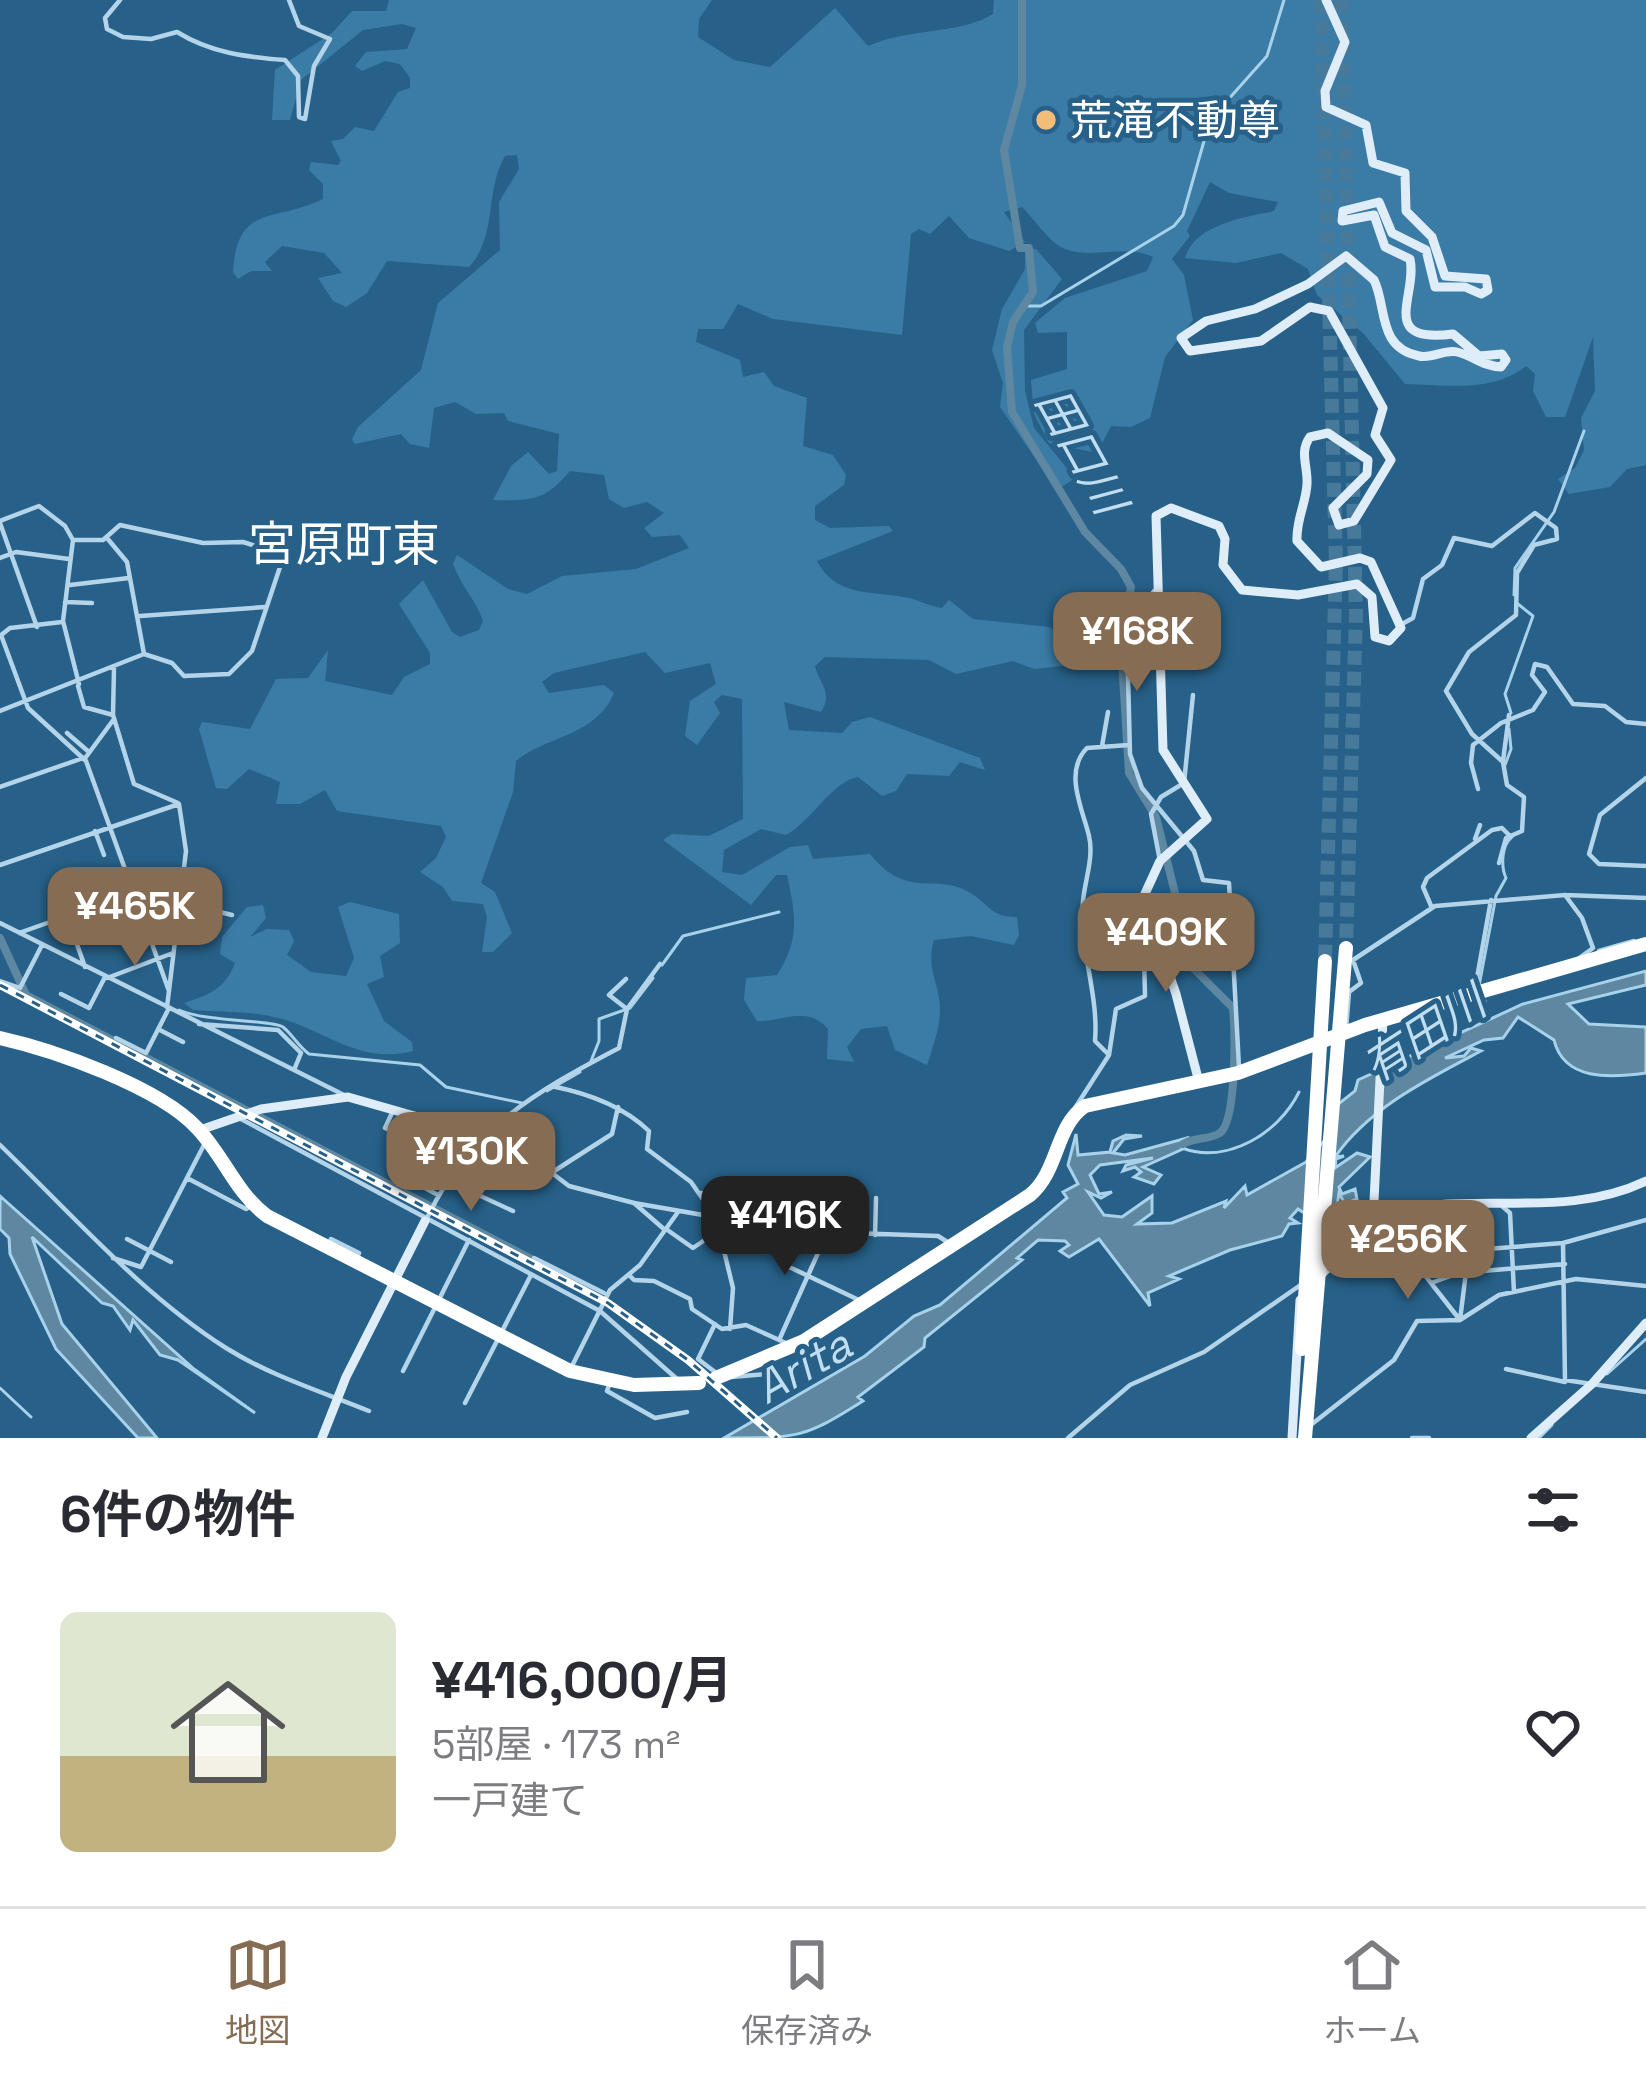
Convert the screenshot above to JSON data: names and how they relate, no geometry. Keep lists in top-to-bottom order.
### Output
{
  "districts": ["宮原町東"],
  "water": ["田口川", "有田川", "Arita"],
  "places": ["荒滝不動尊"],
  "page": {
    "price": [
      "¥168K",
      "¥465K",
      "¥409K",
      "¥130K",
      "¥416K",
      "¥256K"
    ],
    "heading": "6件の物件",
    "list": [
      {
        "name": "¥416,000/月",
        "note": "5部屋 · 173 m² · 一戸建て"
      }
    ],
    "tabs": ["地図", "保存済み", "ホーム"]
  }
}
